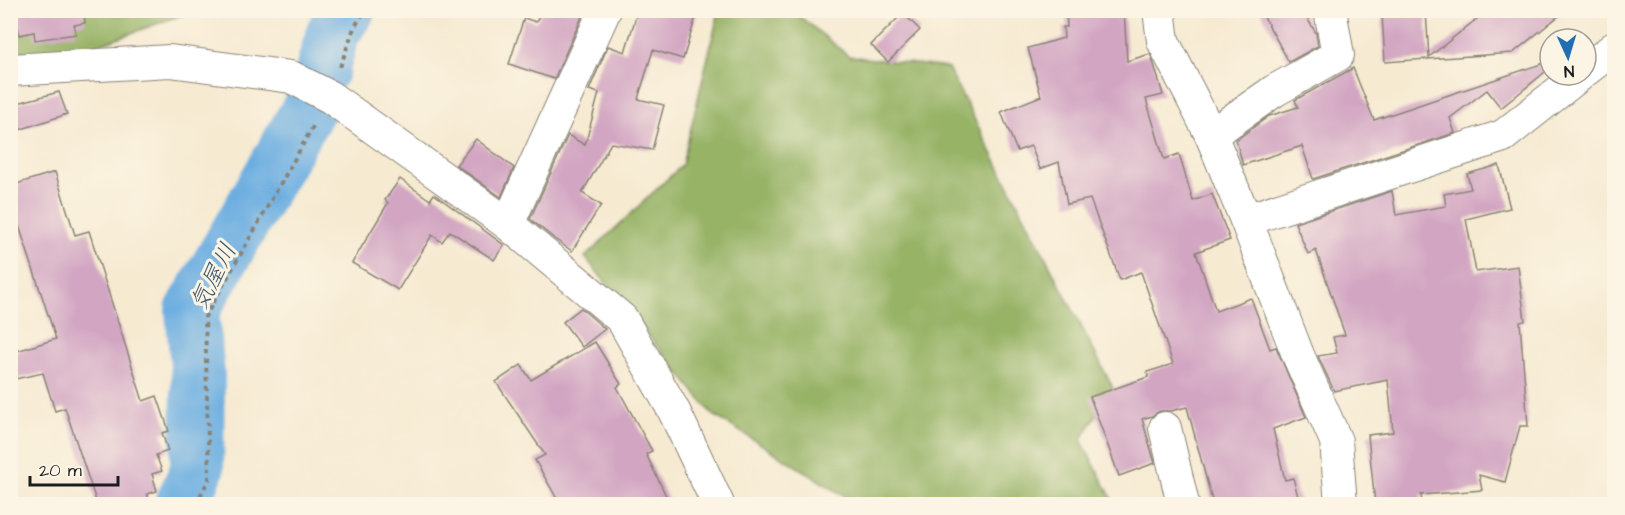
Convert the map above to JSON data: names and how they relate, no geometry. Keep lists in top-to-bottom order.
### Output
{
  "water": ["気屋川"],
  "scale_bar": "20 m",
  "north": "bottom"
}
